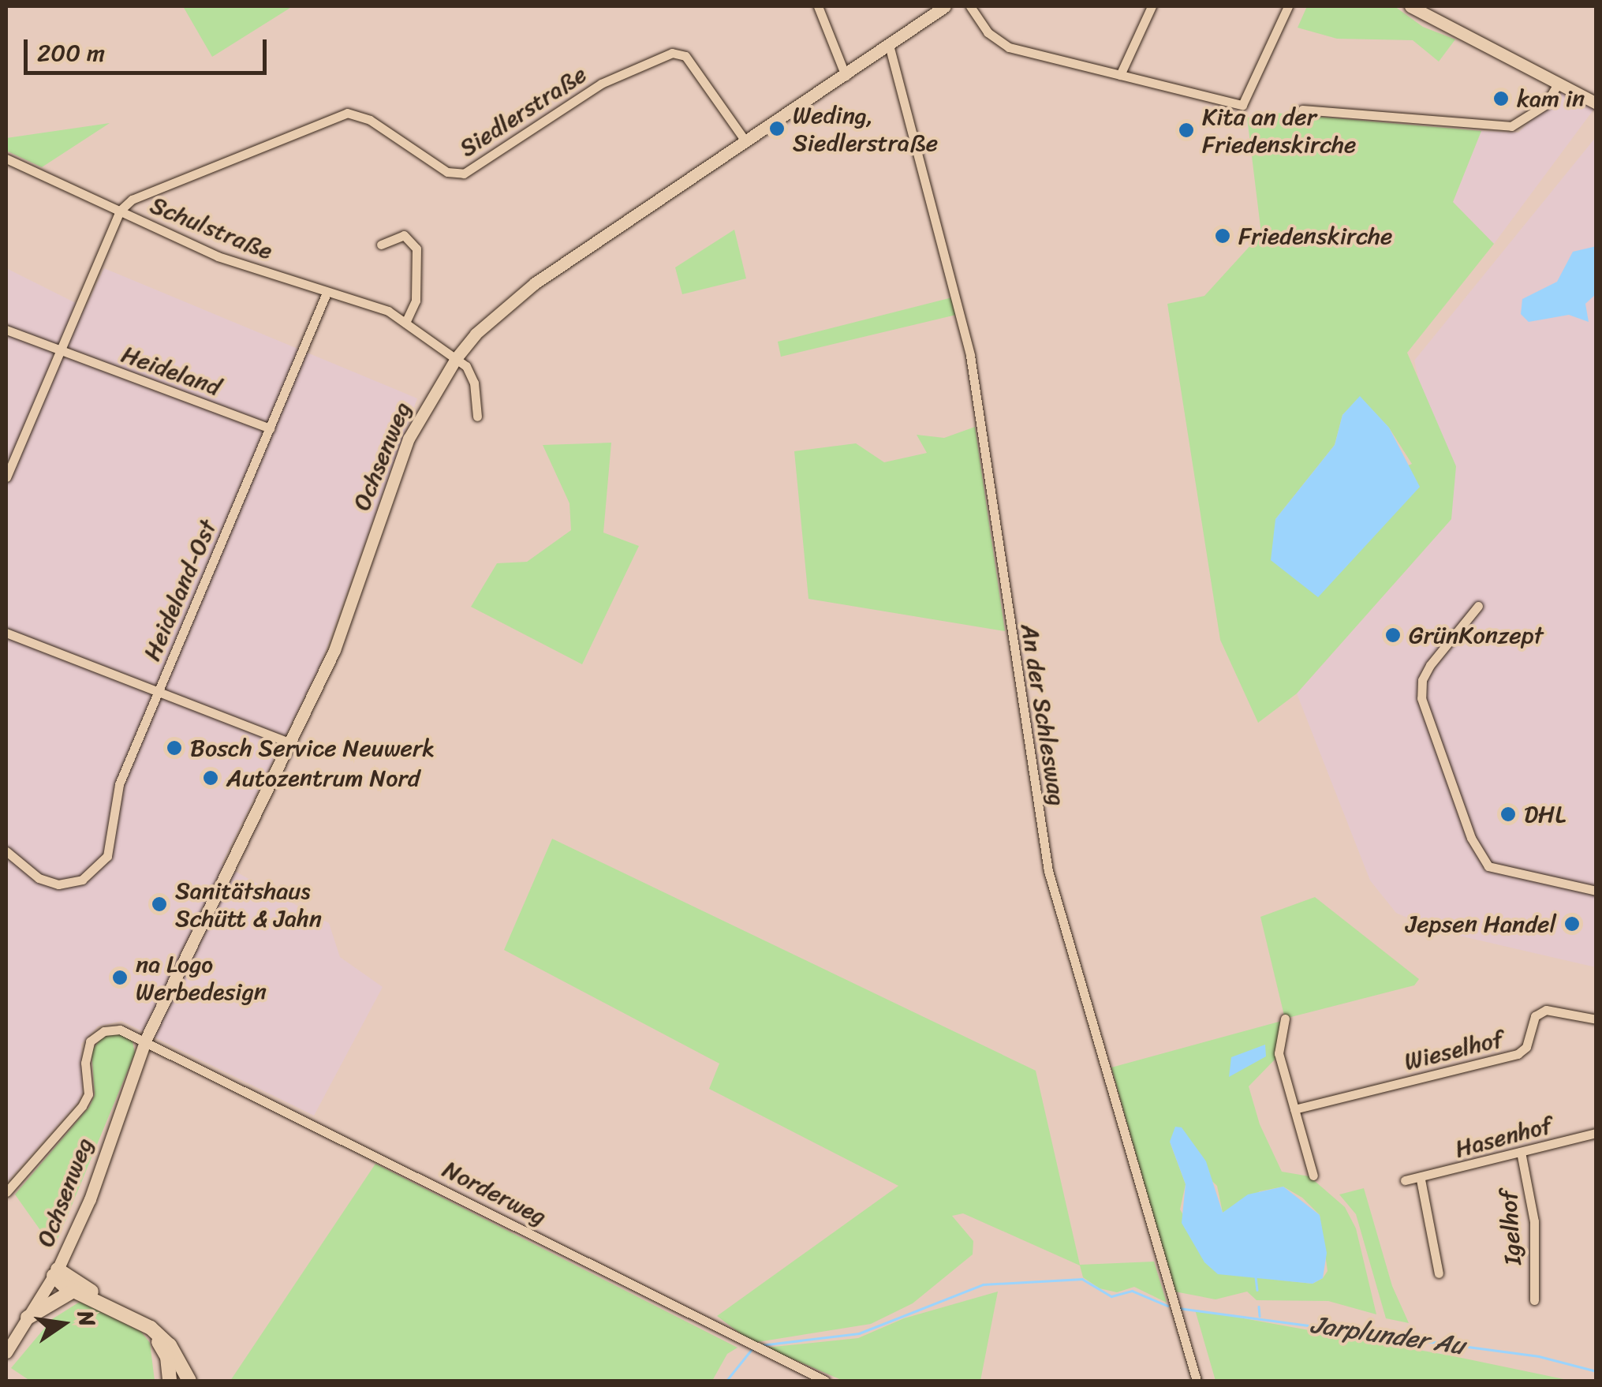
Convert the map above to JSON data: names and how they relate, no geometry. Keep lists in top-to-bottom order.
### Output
{
  "streets": {
    "main road": ["Ochsenweg"],
    "street": [
      "Siedlerstraße",
      "Schulstraße",
      "Heideland",
      "Heideland-Ost",
      "An der Schleswag",
      "Wieselhof",
      "Hasenhof",
      "Norderweg",
      "Igelhof"
    ]
  },
  "crossings": [
    ["Siedlerstraße", "Schulstraße"],
    ["Siedlerstraße", "Ochsenweg"],
    ["Schulstraße", "Ochsenweg"],
    ["Heideland", "Heideland-Ost"],
    ["Ochsenweg", "Heideland-Ost"],
    ["Ochsenweg", "An der Schleswag"],
    ["Ochsenweg", "Norderweg"],
    ["Hasenhof", "Igelhof"]
  ],
  "water": ["Jarplunder Au"],
  "places": [
    "kam in",
    "Weding, Siedlerstraße",
    "Kita an der Friedenskirche",
    "Friedenskirche",
    "GrünKonzept",
    "Bosch Service Neuwerk",
    "Autozentrum Nord",
    "DHL",
    "Sanitätshaus Schütt & Jahn",
    "Jepsen Handel",
    "na Logo Werbedesign"
  ],
  "scale_bar": "200 m",
  "north": "right"
}
